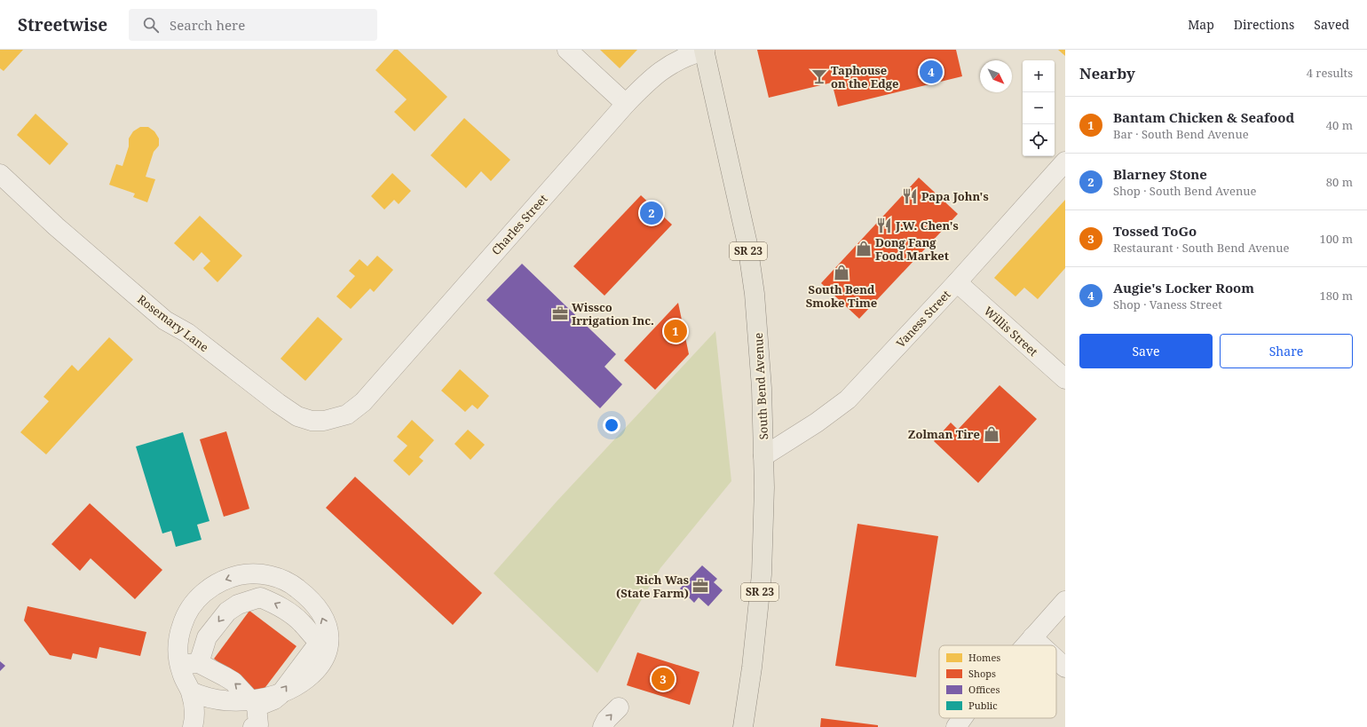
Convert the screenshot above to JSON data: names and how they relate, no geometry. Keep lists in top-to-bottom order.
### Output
{
  "streets": {
    "main road": ["SR 23", "South Bend Avenue"],
    "street": [
      "Charles Street",
      "Vaness Street",
      "Rosemary Lane",
      "Willis Street"
    ]
  },
  "crossings": [
    ["Charles Street", "Rosemary Lane"],
    ["Charles Street", "South Bend Avenue"],
    ["Vaness Street", "Willis Street"],
    ["Vaness Street", "South Bend Avenue"]
  ],
  "places": {
    "bar": ["Taphouse on the Edge"],
    "restaurant": ["Papa John's", "J.W. Chen's"],
    "shop": ["Dong Fang Food Market", "South Bend Smoke Time", "Zolman Tire"],
    "office": ["Wissco Irrigation Inc.", "Rich Was (State Farm)"]
  },
  "legend": [
    "Homes",
    "Shops",
    "Offices",
    "Public"
  ],
  "north": "bottom right",
  "page": {
    "header": "Streetwise",
    "search": "Search here",
    "nav": ["Map", "Directions", "Saved"],
    "heading": ["Nearby", "4 results"],
    "pins": [
      "4",
      "2",
      "1",
      "3"
    ],
    "map_buttons": ["+", "−"],
    "list": [
      {
        "mark": "1",
        "name": "Bantam Chicken & Seafood",
        "note": "Bar · South Bend Avenue",
        "value": "40 m"
      },
      {
        "mark": "2",
        "name": "Blarney Stone",
        "note": "Shop · South Bend Avenue",
        "value": "80 m"
      },
      {
        "mark": "3",
        "name": "Tossed ToGo",
        "note": "Restaurant · South Bend Avenue",
        "value": "100 m"
      },
      {
        "mark": "4",
        "name": "Augie's Locker Room",
        "note": "Shop · Vaness Street",
        "value": "180 m"
      }
    ],
    "buttons": ["Save", "Share"]
  }
}
